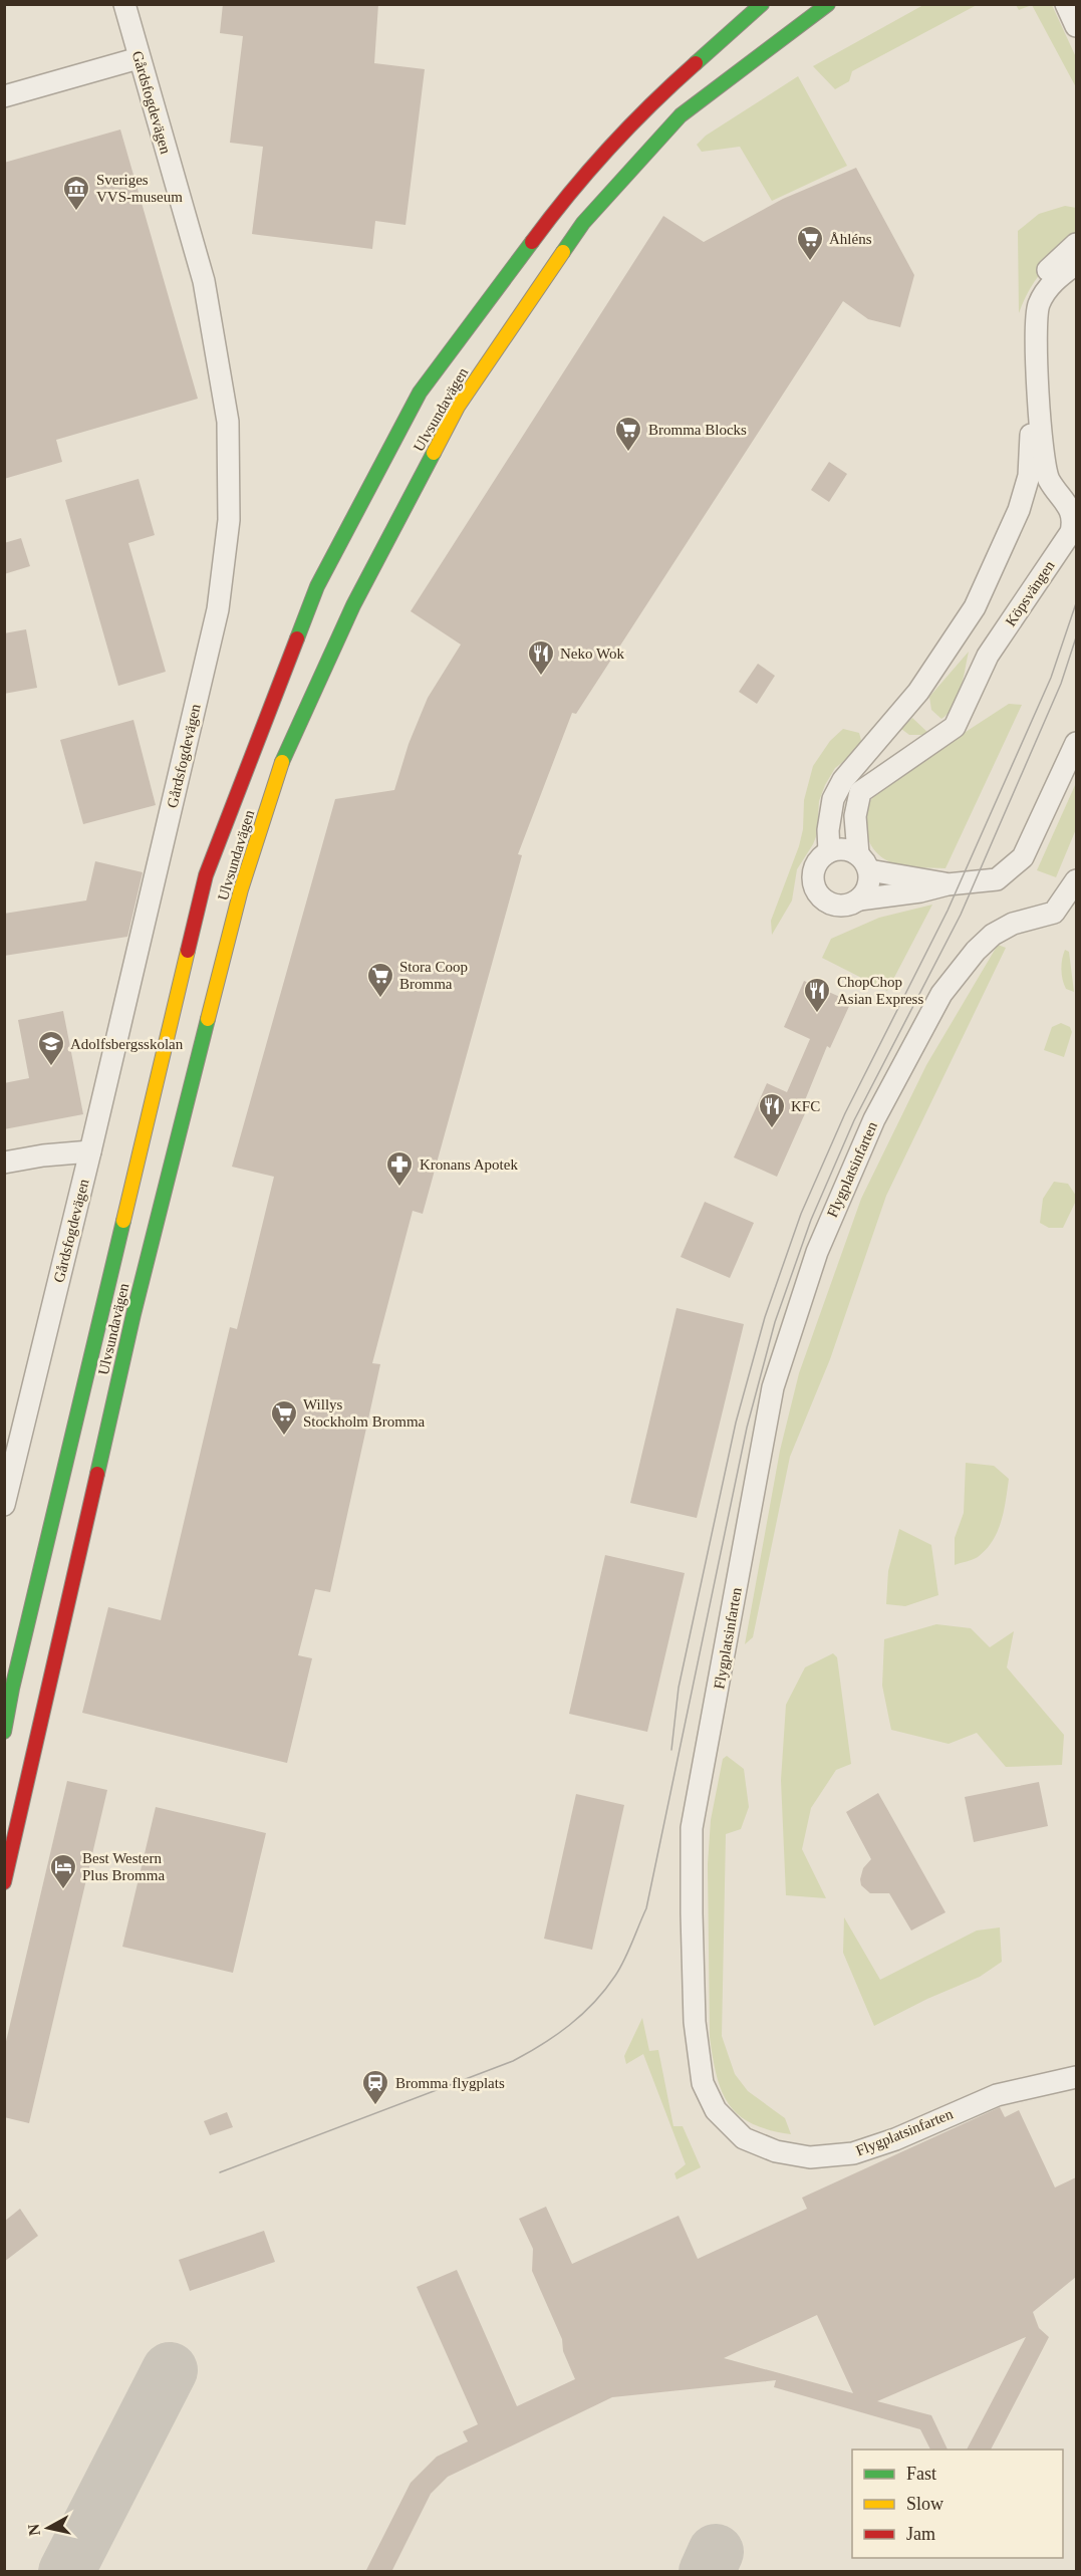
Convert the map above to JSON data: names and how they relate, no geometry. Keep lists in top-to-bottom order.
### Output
{
  "streets": {
    "main road": ["Ulvsundavägen"],
    "street": ["Gårdsfogdevägen", "Köpsvängen", "Flygplatsinfarten"]
  },
  "places": {
    "museum": ["Sveriges VVS-museum"],
    "supermarket": [
      "Åhléns",
      "Bromma Blocks",
      "Stora Coop Bromma",
      "Willys Stockholm Bromma"
    ],
    "restaurant": ["Neko Wok", "ChopChop Asian Express", "KFC"],
    "school or university": ["Adolfsbergsskolan"],
    "pharmacy": ["Kronans Apotek"],
    "hotel": ["Best Western Plus Bromma"],
    "station": ["Bromma flygplats"]
  },
  "legend": ["Fast", "Slow", "Jam"],
  "north": "left"
}
